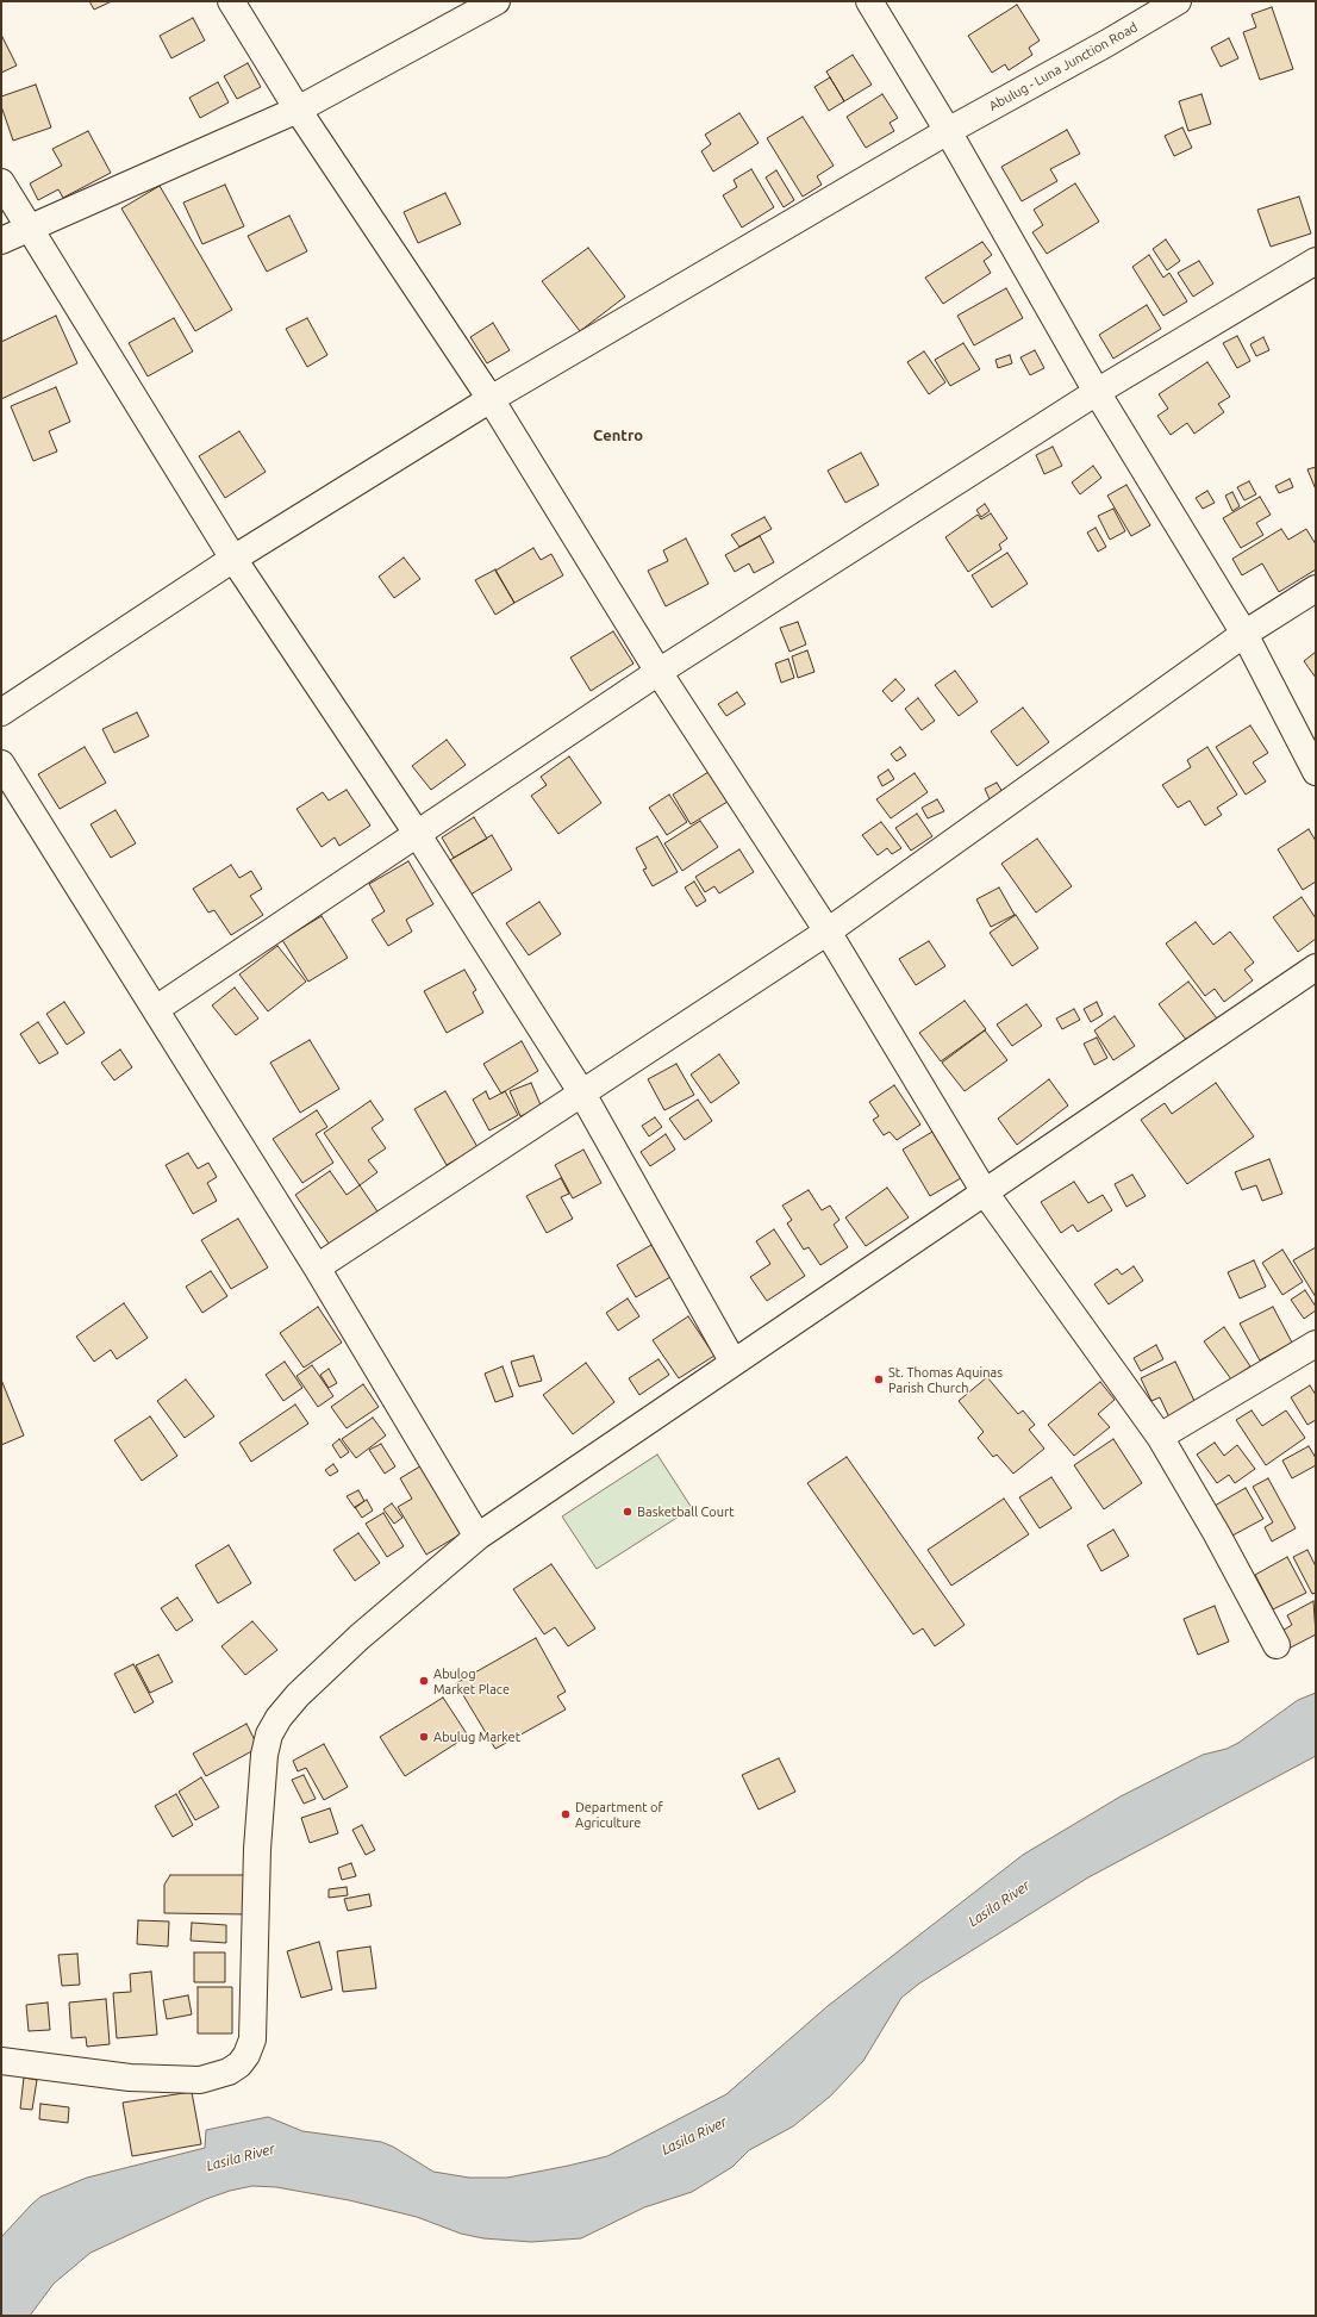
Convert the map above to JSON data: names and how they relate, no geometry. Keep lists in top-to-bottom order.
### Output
{
  "streets": {
    "street": ["Abulug - Luna Junction Road"]
  },
  "districts": ["Centro"],
  "water": ["Lasila River"],
  "places": [
    "St. Thomas Aquinas Parish Church",
    "Basketball Court",
    "Abulog Market Place",
    "Abulug Market",
    "Department of Agriculture"
  ]
}
